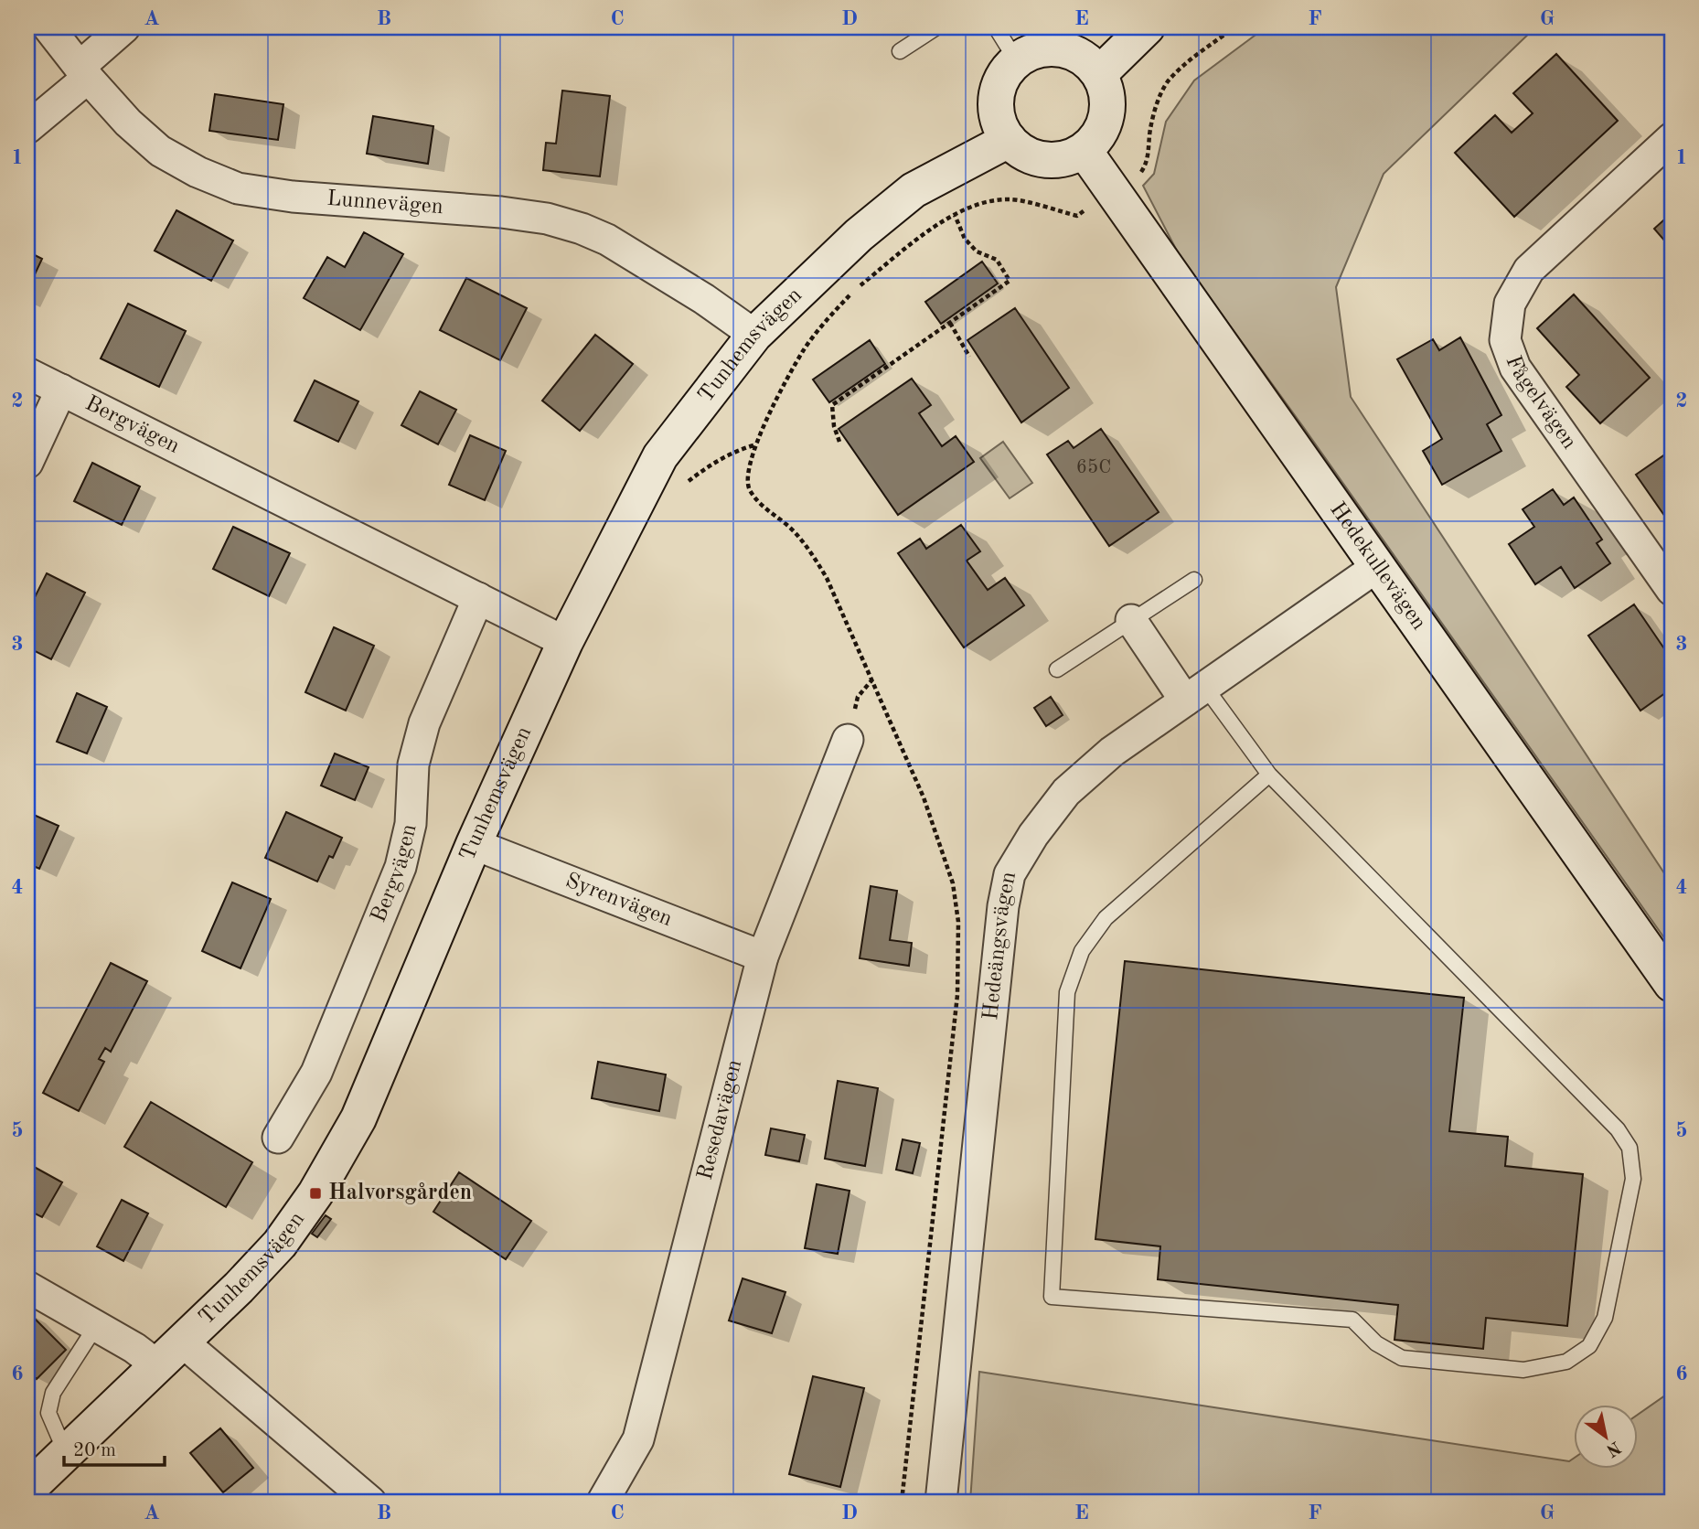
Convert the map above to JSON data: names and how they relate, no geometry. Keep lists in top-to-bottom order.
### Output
{
  "streets": {
    "street": [
      "Lunnevägen",
      "Tunhemsvägen",
      "Fågelvägen",
      "Bergvägen",
      "Hedekullevägen",
      "Syrenvägen",
      "Hedeängsvägen",
      "Resedavägen"
    ]
  },
  "crossings": [
    ["Lunnevägen", "Tunhemsvägen"],
    ["Tunhemsvägen", "Bergvägen"],
    ["Tunhemsvägen", "Hedekullevägen"],
    ["Tunhemsvägen", "Syrenvägen"],
    ["Hedekullevägen", "Hedeängsvägen"],
    ["Syrenvägen", "Resedavägen"]
  ],
  "places": {
    "transit": ["Halvorsgården"]
  },
  "house_numbers": ["65C"],
  "scale_bar": "20 m",
  "north": "bottom right",
  "grid": {
    "columns": [
      "A",
      "B",
      "C",
      "D",
      "E",
      "F",
      "G"
    ],
    "rows": [
      "1",
      "2",
      "3",
      "4",
      "5",
      "6"
    ]
  }
}
